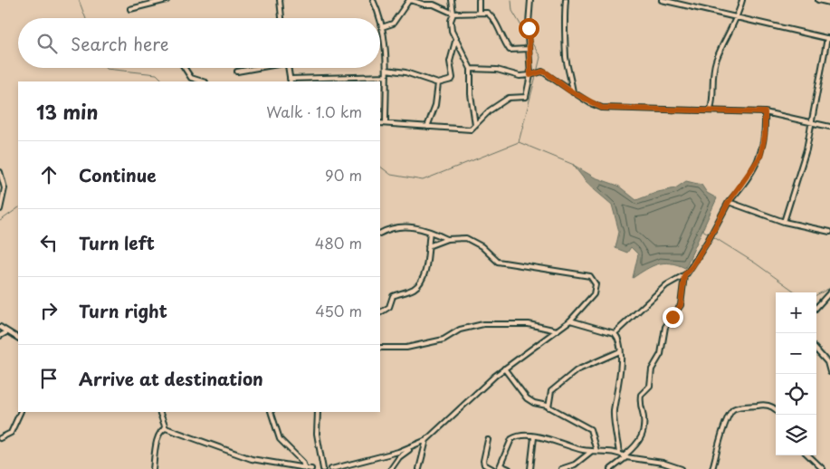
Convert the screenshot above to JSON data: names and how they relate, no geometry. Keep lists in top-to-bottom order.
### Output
{
  "page": {
    "search": "Search here",
    "heading": ["13 min", "Walk · 1.0 km"],
    "list": [
      ["Continue", "90 m"],
      ["Turn left", "480 m"],
      ["Turn right", "450 m"],
      "Arrive at destination"
    ],
    "map_buttons": ["+", "−"]
  }
}
